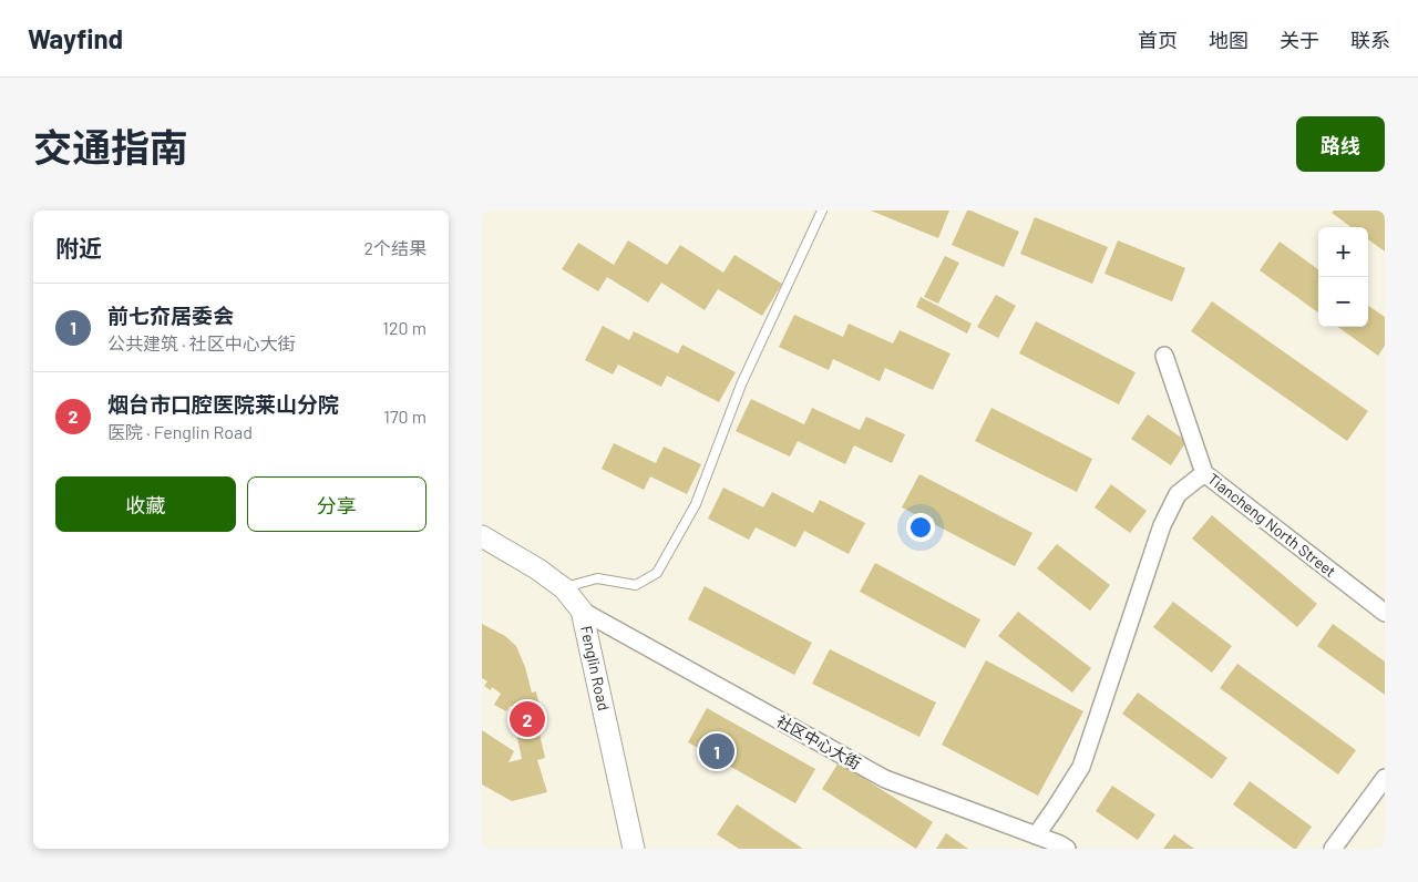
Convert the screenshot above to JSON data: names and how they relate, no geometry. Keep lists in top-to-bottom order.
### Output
{
  "streets": {
    "street": ["Tiancheng North Street", "Fenglin Road", "社区中心大街"]
  },
  "crossings": [
    ["Fenglin Road", "社区中心大街"]
  ],
  "page": {
    "header": "Wayfind",
    "nav": [
      "首页",
      "地图",
      "关于",
      "联系"
    ],
    "title": "交通指南",
    "buttons": [
      "路线",
      ["收藏", "分享"]
    ],
    "heading": ["附近", "2个结果"],
    "map_buttons": ["+", "−"],
    "list": [
      {
        "mark": "1",
        "name": "前七夼居委会",
        "note": "公共建筑 · 社区中心大街",
        "value": "120 m"
      },
      {
        "mark": "2",
        "name": "烟台市口腔医院莱山分院",
        "note": "医院 · Fenglin Road",
        "value": "170 m"
      }
    ],
    "pins": ["2", "1"]
  }
}
